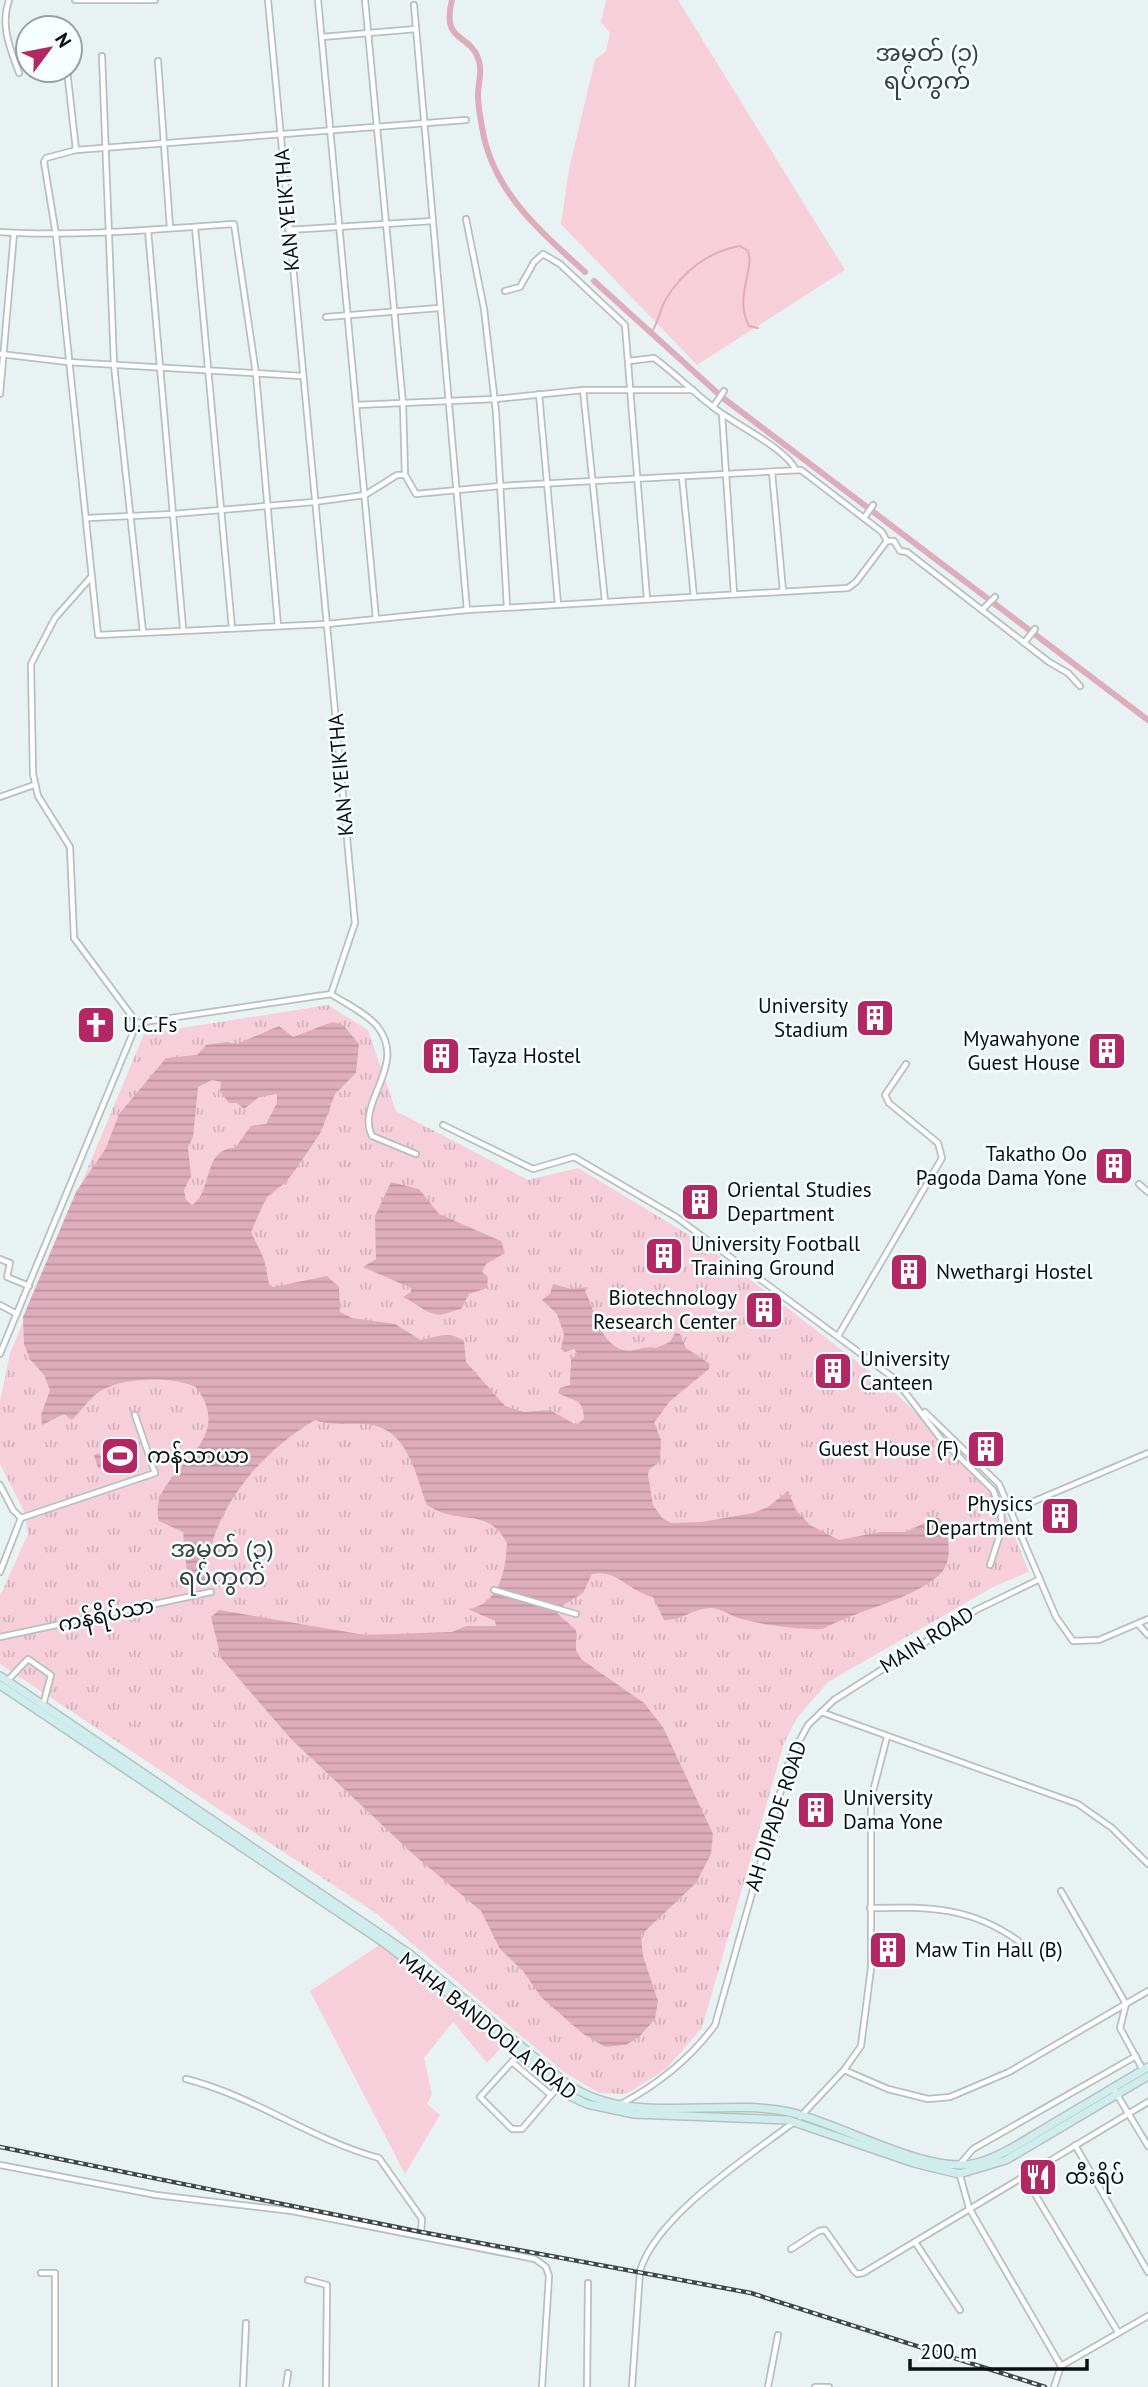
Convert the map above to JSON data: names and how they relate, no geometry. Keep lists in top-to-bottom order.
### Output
{
  "streets": {
    "main road": ["MAHA BANDOOLA ROAD"],
    "street": [
      "KAN YEIKTHA",
      "ကန်ရိပ်သာ",
      "MAIN ROAD",
      "AH DIPADE ROAD"
    ]
  },
  "crossings": [
    ["MAIN ROAD", "AH DIPADE ROAD"],
    ["AH DIPADE ROAD", "MAHA BANDOOLA ROAD"]
  ],
  "districts": ["အမှတ် (၁) ရပ်ကွက်", "အမှတ် (၃) ရပ်ကွက်"],
  "places": {
    "building": [
      "University Stadium",
      "Myawahyone Guest House",
      "Tayza Hostel",
      "Takatho Oo Pagoda Dama Yone",
      "Oriental Studies Department",
      "University Football Training Ground",
      "Nwethargi Hostel",
      "Biotechnology Research Center",
      "University Canteen",
      "Guest House (F)",
      "Physics Department",
      "University Dama Yone",
      "Maw Tin Hall (B)"
    ],
    "church": ["U.C.Fs"],
    "sports": ["ကန်သာယာ"],
    "restaurant": ["ထီးရိပ်"]
  },
  "scale_bar": "200 m",
  "north": "top right"
}
